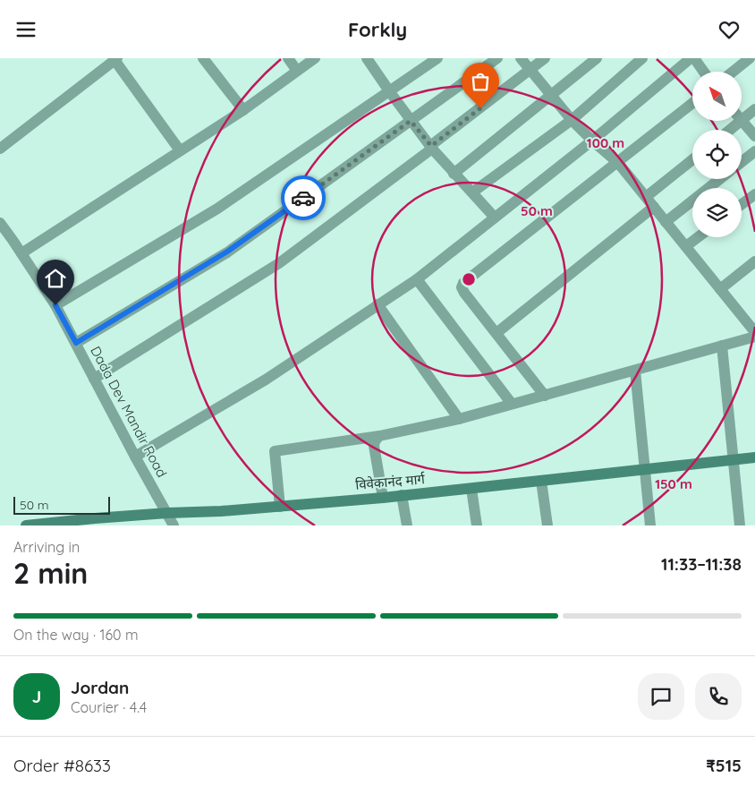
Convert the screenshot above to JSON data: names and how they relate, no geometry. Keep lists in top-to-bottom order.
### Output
{
  "streets": {
    "street": ["Dada Dev Mandir Road", "विवेकानंद मार्ग"]
  },
  "crossings": [
    ["Dada Dev Mandir Road", "विवेकानंद मार्ग"]
  ],
  "scale_bar": "50 m",
  "north": "top left",
  "page": {
    "header": "Forkly",
    "scale": "50 m",
    "heading": ["2 min", "Arriving in", "11:33–11:38"],
    "panel": [
      "Jordan",
      "Courier · 4.4",
      "Order #8633",
      "₹515"
    ],
    "bar": "On the way · 160 m",
    "round": "J"
  },
  "rings": ["100 m", "50 m", "150 m"]
}
